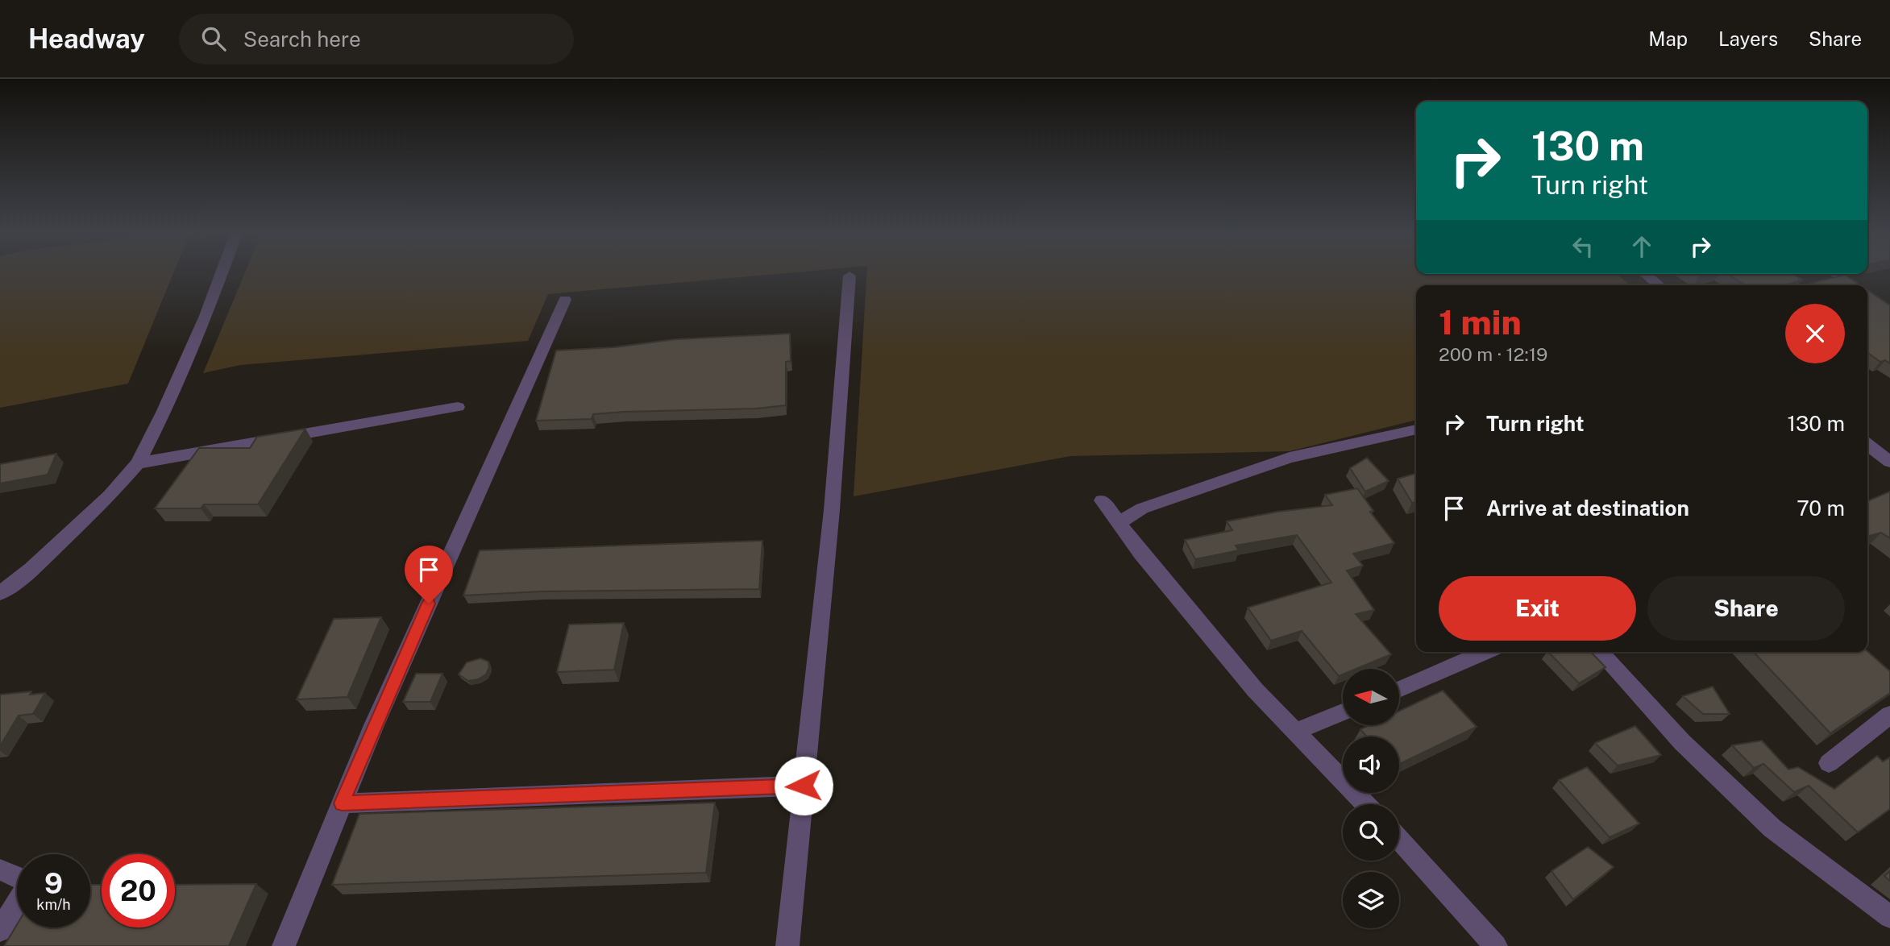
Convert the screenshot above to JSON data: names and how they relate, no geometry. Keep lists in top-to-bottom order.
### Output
{
  "north": "left",
  "page": {
    "header": "Headway",
    "search": "Search here",
    "nav": ["Map", "Layers", "Share"],
    "turn": ["130 m", "Turn right"],
    "heading": ["1 min", "200 m · 12:19"],
    "list": [
      {
        "name": "Turn right",
        "value": "130 m"
      },
      {
        "name": "Arrive at destination",
        "value": "70 m"
      }
    ],
    "buttons": ["Exit", "Share"],
    "speed": "9 km/h",
    "limit": "20"
  }
}
